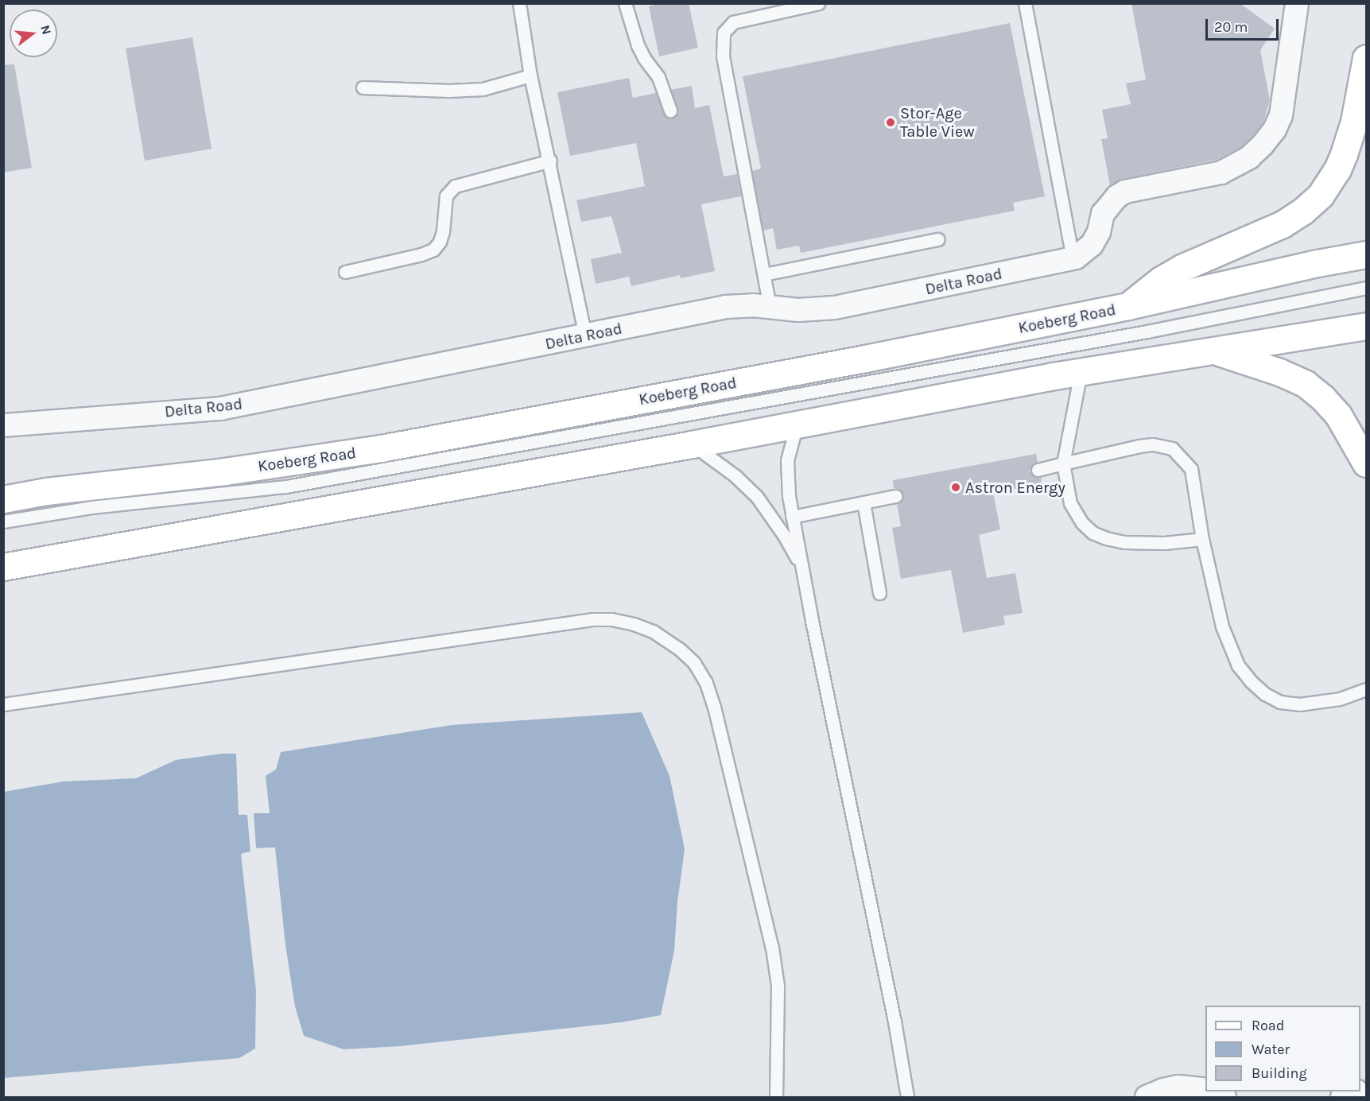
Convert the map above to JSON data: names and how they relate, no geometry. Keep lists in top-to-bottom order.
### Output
{
  "streets": {
    "main road": ["Koeberg Road"],
    "street": ["Delta Road"]
  },
  "places": ["Stor-Age Table View", "Astron Energy"],
  "legend": ["Road", "Water", "Building"],
  "scale_bar": "20 m",
  "north": "right"
}
